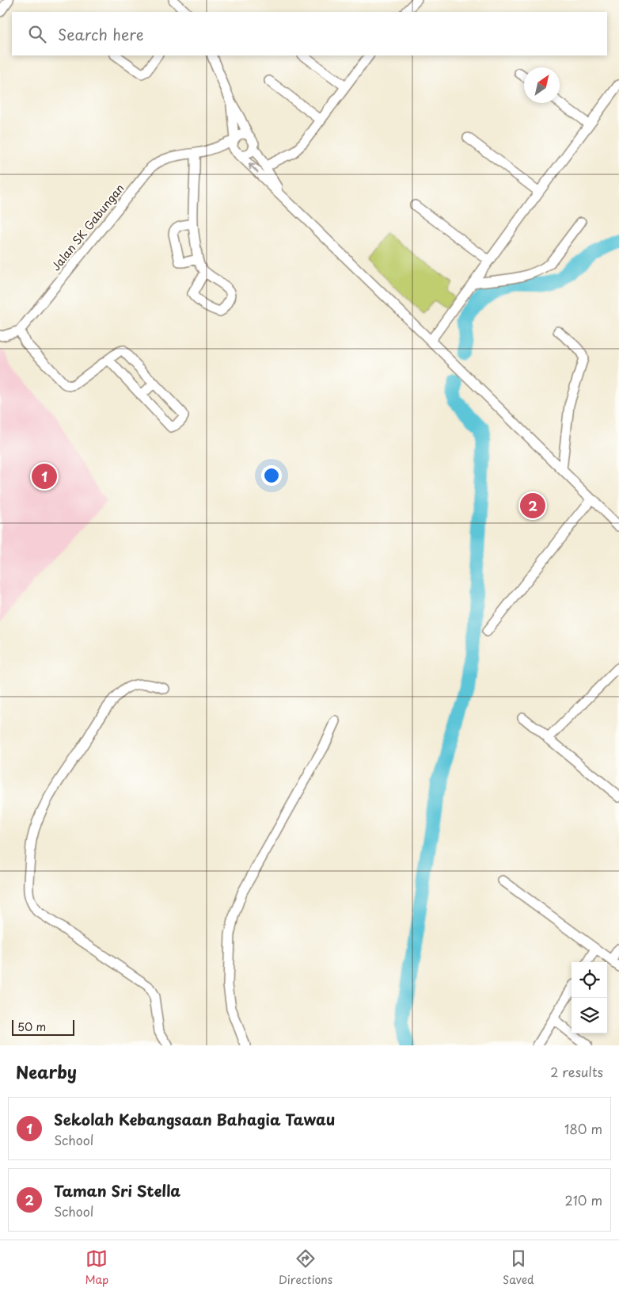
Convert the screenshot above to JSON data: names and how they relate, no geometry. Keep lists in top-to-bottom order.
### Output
{
  "streets": {
    "street": ["Jalan SK Gabungan"]
  },
  "scale_bar": "50 m",
  "north": "top right",
  "page": {
    "search": "Search here",
    "pins": ["1", "2"],
    "scale": "50 m",
    "heading": ["Nearby", "2 results"],
    "list": [
      {
        "mark": "1",
        "name": "Sekolah Kebangsaan Bahagia Tawau",
        "note": "School",
        "value": "180 m"
      },
      {
        "mark": "2",
        "name": "Taman Sri Stella",
        "note": "School",
        "value": "210 m"
      }
    ],
    "nav": ["Map", "Directions", "Saved"]
  }
}
